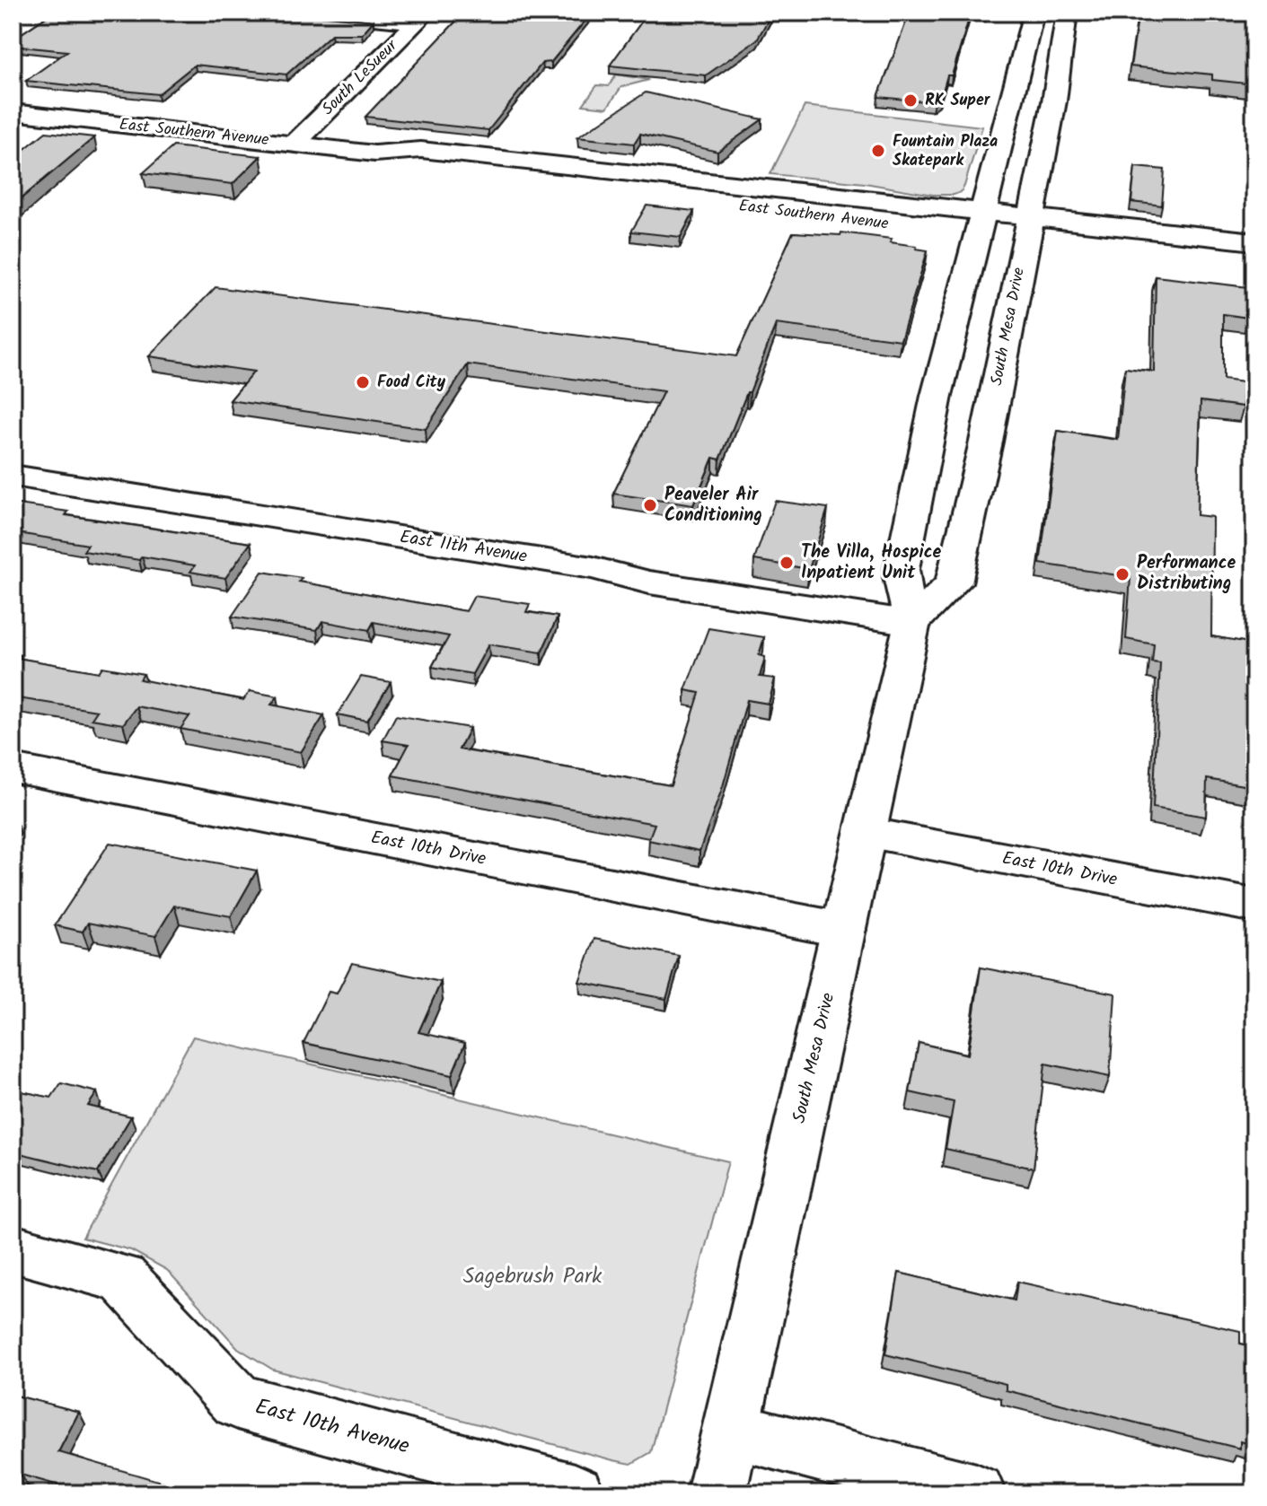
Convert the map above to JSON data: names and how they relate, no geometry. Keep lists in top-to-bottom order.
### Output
{
  "streets": {
    "main road": [
      "South LeSueur",
      "East Southern Avenue",
      "South Mesa Drive",
      "East 11th Avenue",
      "East 10th Drive",
      "East 10th Avenue"
    ]
  },
  "crossings": [
    ["South LeSueur", "East Southern Avenue"],
    ["East Southern Avenue", "South Mesa Drive"],
    ["South Mesa Drive", "East 11th Avenue"],
    ["South Mesa Drive", "East 10th Drive"]
  ],
  "parks": ["Sagebrush Park"],
  "places": [
    "RK Super",
    "Fountain Plaza Skatepark",
    "Food City",
    "Peaveler Air Conditioning",
    "The Villa, Hospice Inpatient Unit",
    "Performance Distributing"
  ]
}
